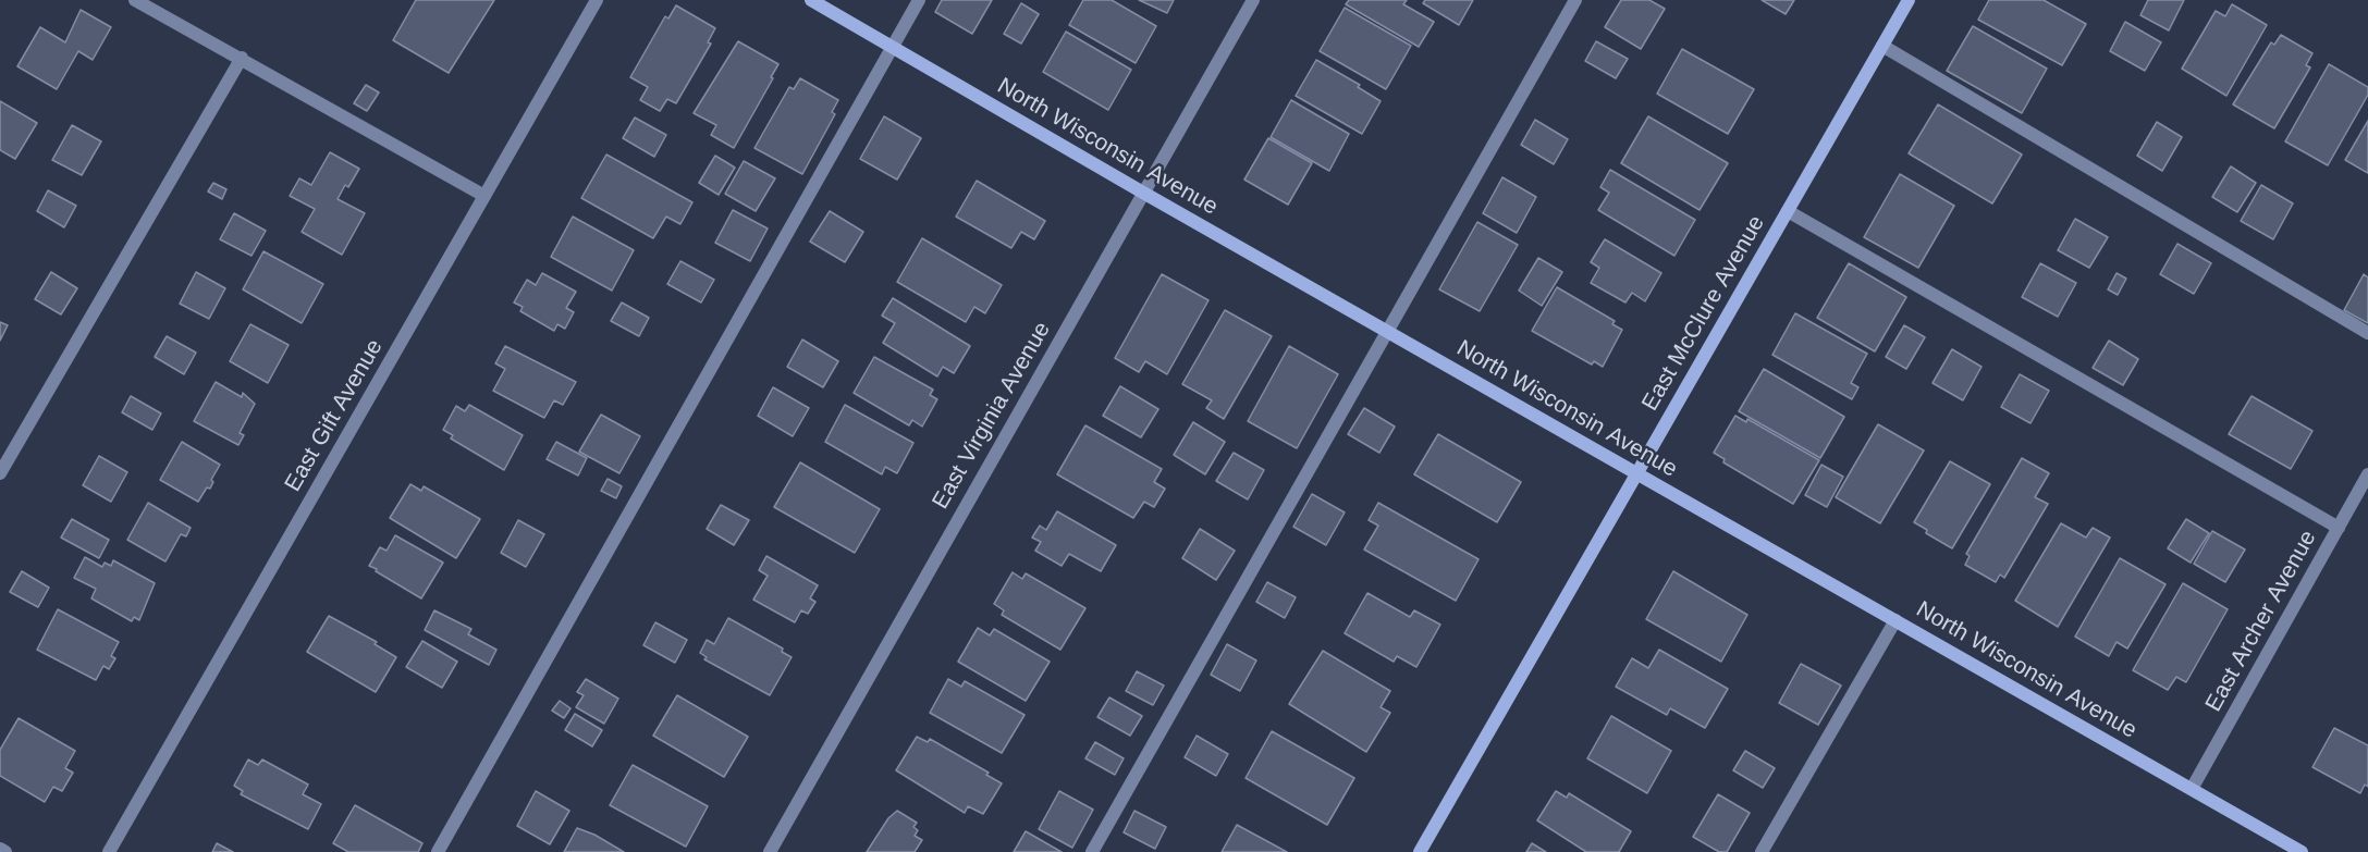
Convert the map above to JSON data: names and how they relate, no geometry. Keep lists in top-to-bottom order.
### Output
{
  "streets": {
    "street": [
      "North Wisconsin Avenue",
      "East McClure Avenue",
      "East Gift Avenue",
      "East Virginia Avenue",
      "East Archer Avenue"
    ]
  },
  "crossings": [
    ["North Wisconsin Avenue", "East McClure Avenue"],
    ["North Wisconsin Avenue", "East Virginia Avenue"],
    ["North Wisconsin Avenue", "East Archer Avenue"]
  ]
}
